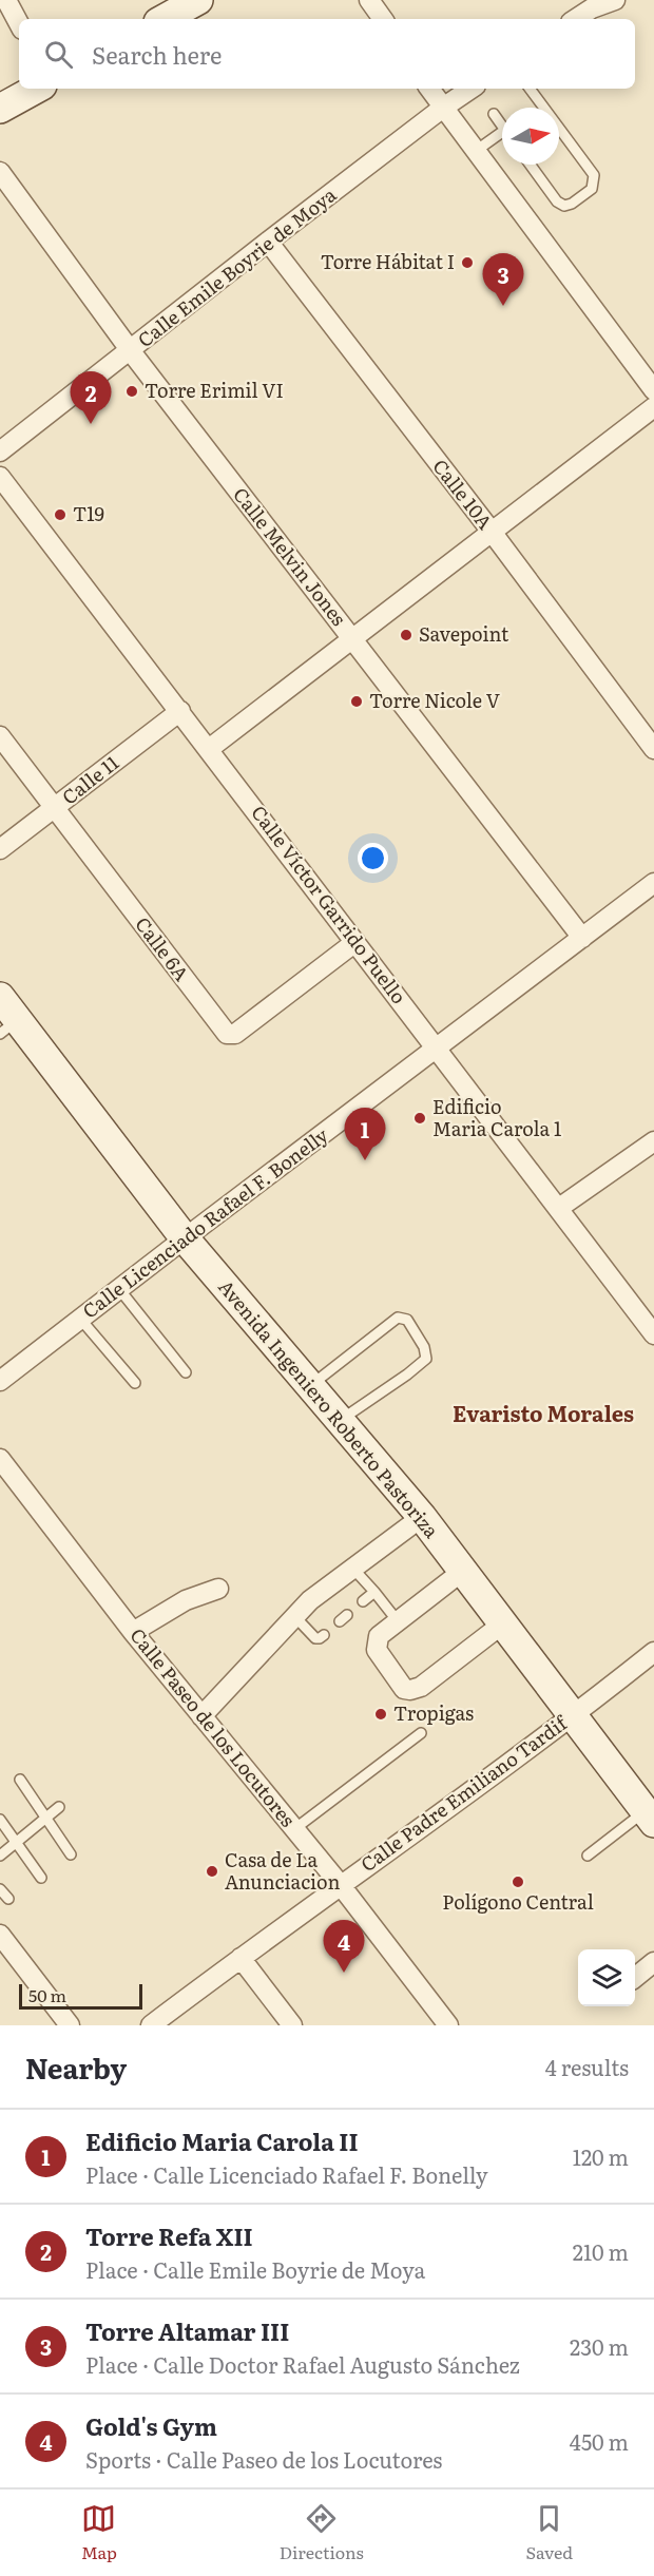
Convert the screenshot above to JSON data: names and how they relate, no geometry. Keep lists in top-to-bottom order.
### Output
{
  "streets": {
    "street": [
      "Calle Emile Boyrie de Moya",
      "Calle 10A",
      "Calle Melvin Jones",
      "Calle 11",
      "Calle Víctor Garrido Puello",
      "Calle 6A",
      "Calle Licenciado Rafael F. Bonelly",
      "Avenida Ingeniero Roberto Pastoriza",
      "Calle Paseo de los Locutores",
      "Calle Padre Emiliano Tardif"
    ]
  },
  "crossings": [
    ["Calle Emile Boyrie de Moya", "Calle 10A"],
    ["Calle Emile Boyrie de Moya", "Calle Melvin Jones"],
    ["Calle Melvin Jones", "Calle Licenciado Rafael F. Bonelly"],
    ["Calle 11", "Calle Víctor Garrido Puello"],
    ["Calle 11", "Calle 6A"],
    ["Calle Víctor Garrido Puello", "Calle 6A"],
    ["Calle Víctor Garrido Puello", "Calle Licenciado Rafael F. Bonelly"],
    ["Calle Licenciado Rafael F. Bonelly", "Avenida Ingeniero Roberto Pastoriza"],
    ["Avenida Ingeniero Roberto Pastoriza", "Calle Padre Emiliano Tardif"],
    ["Calle Paseo de los Locutores", "Calle Padre Emiliano Tardif"]
  ],
  "districts": ["Evaristo Morales"],
  "places": [
    "Torre Hábitat I",
    "Torre Erimil VI",
    "T19",
    "Savepoint",
    "Torre Nicole V",
    "Edificio Maria Carola 1",
    "Tropigas",
    "Casa de La Anunciacion",
    "Polígono Central"
  ],
  "scale_bar": "50 m",
  "north": "right",
  "page": {
    "search": "Search here",
    "pins": [
      "3",
      "2",
      "1",
      "4"
    ],
    "scale": "50 m",
    "heading": ["Nearby", "4 results"],
    "list": [
      {
        "mark": "1",
        "name": "Edificio Maria Carola II",
        "note": "Place · Calle Licenciado Rafael F. Bonelly",
        "value": "120 m"
      },
      {
        "mark": "2",
        "name": "Torre Refa XII",
        "note": "Place · Calle Emile Boyrie de Moya",
        "value": "210 m"
      },
      {
        "mark": "3",
        "name": "Torre Altamar III",
        "note": "Place · Calle Doctor Rafael Augusto Sánchez",
        "value": "230 m"
      },
      {
        "mark": "4",
        "name": "Gold's Gym",
        "note": "Sports · Calle Paseo de los Locutores",
        "value": "450 m"
      }
    ],
    "nav": ["Map", "Directions", "Saved"]
  }
}
